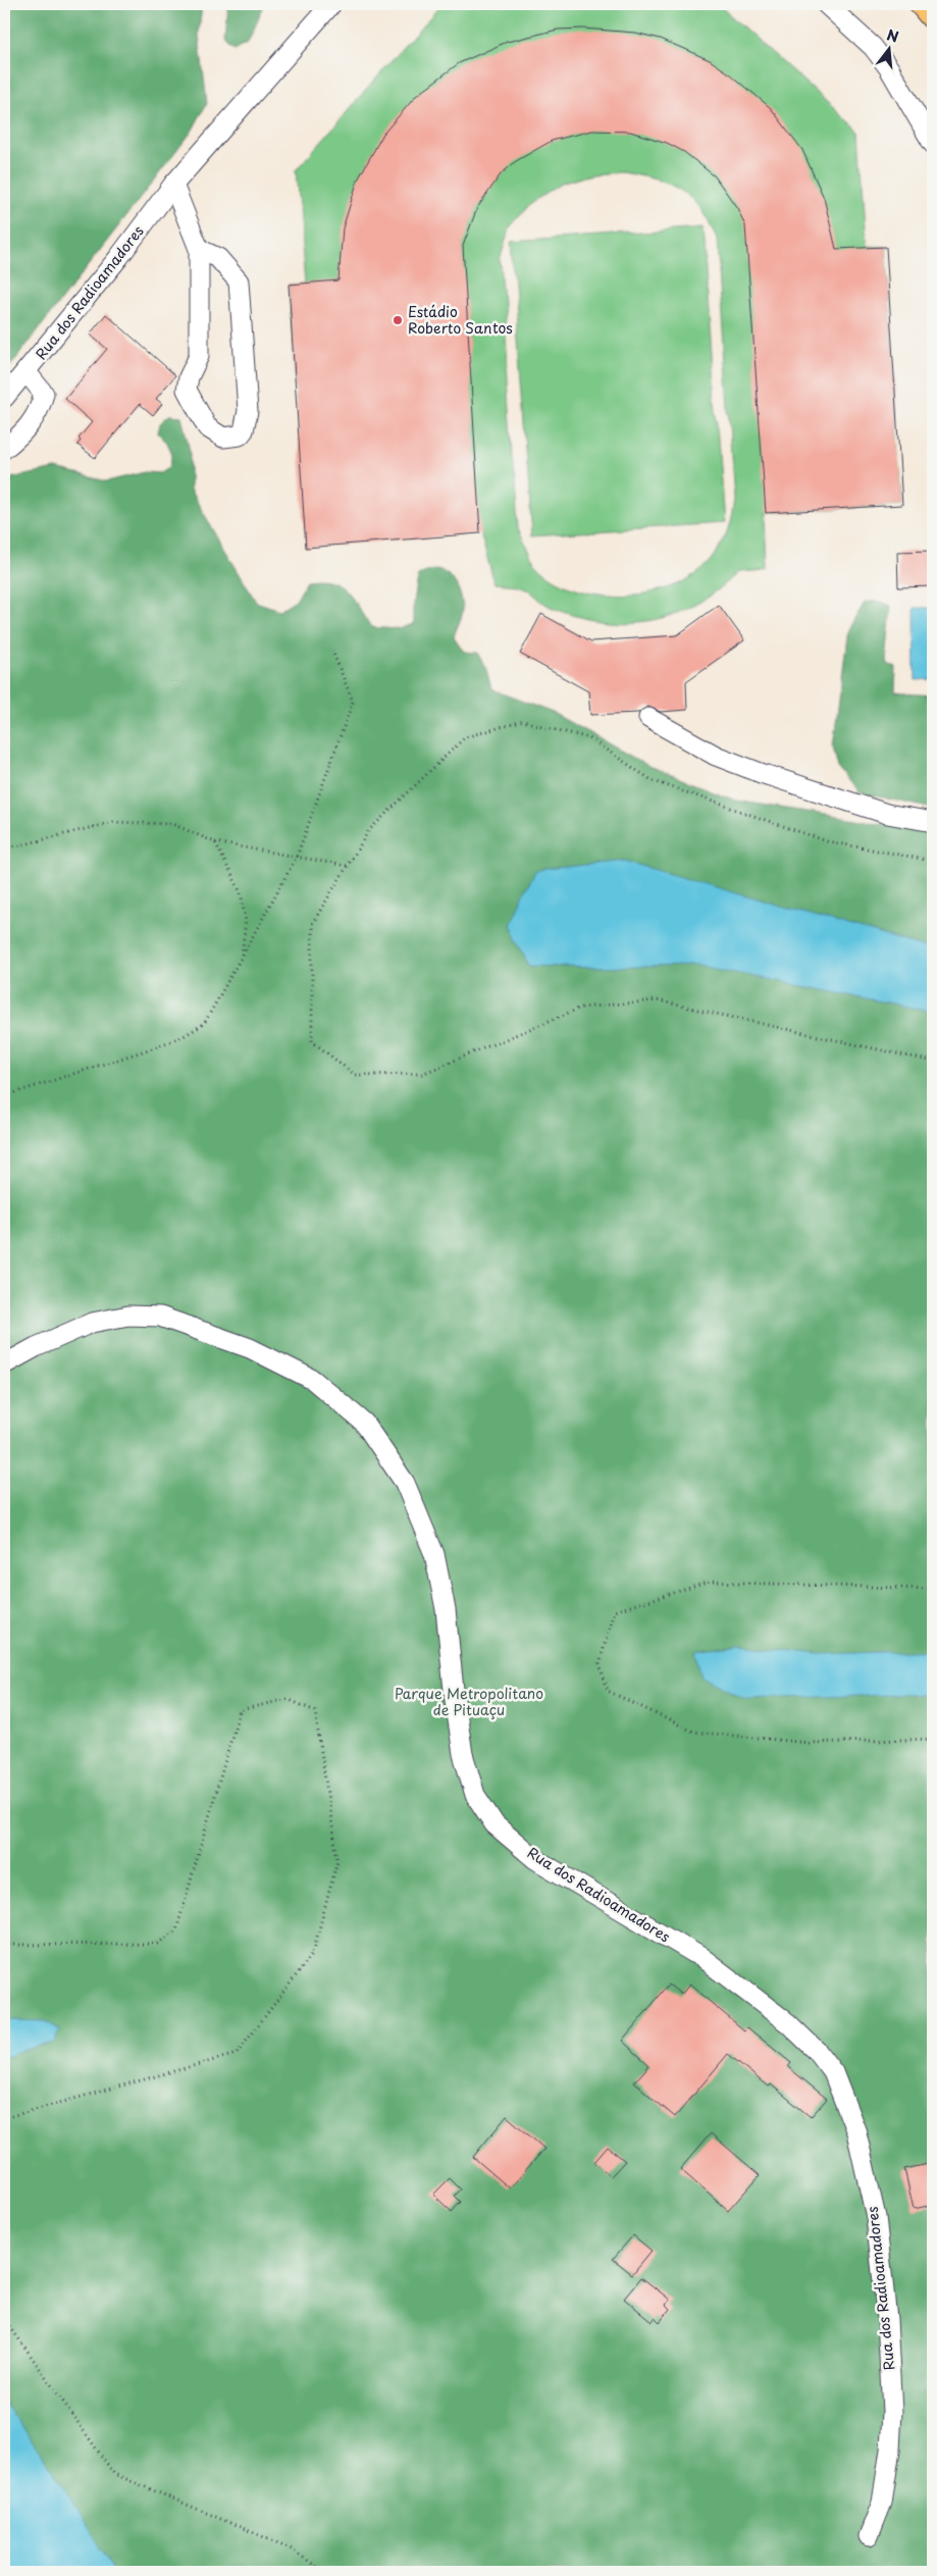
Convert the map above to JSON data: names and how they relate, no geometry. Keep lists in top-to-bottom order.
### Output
{
  "streets": {
    "lane": ["Rua dos Radioamadores"]
  },
  "parks": ["Parque Metropolitano de Pituaçu"],
  "places": ["Estádio Roberto Santos"],
  "north": "top"
}
